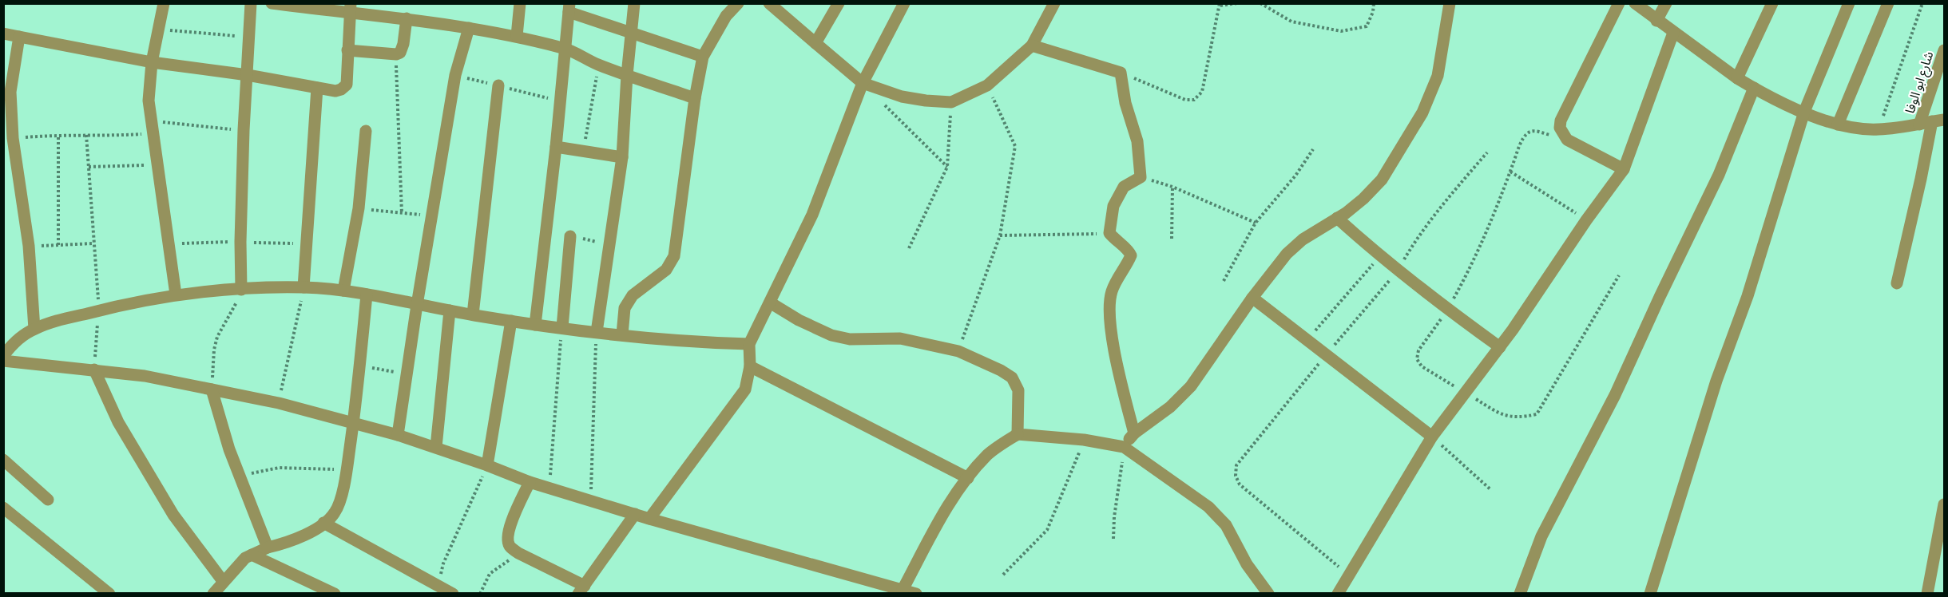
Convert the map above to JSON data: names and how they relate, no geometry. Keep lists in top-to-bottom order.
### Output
{
  "streets": {
    "street": ["شارع ابو الوفا"]
  }
}
